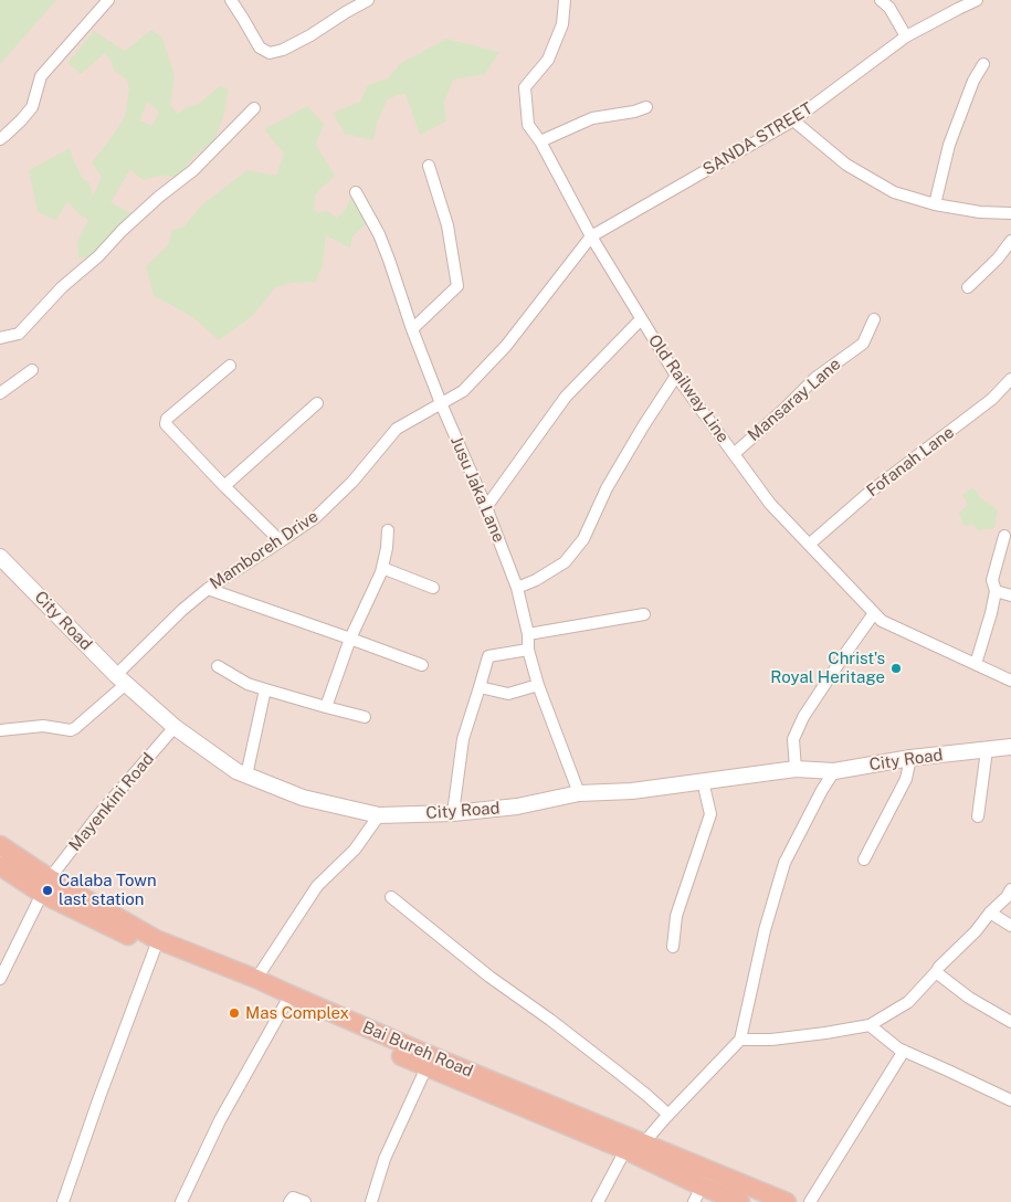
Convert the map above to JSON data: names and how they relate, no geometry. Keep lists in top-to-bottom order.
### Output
{
  "streets": {
    "highway": ["Bai Bureh Road"],
    "main road": ["City Road"],
    "street": [
      "SANDA STREET",
      "Old Railway Line",
      "Mansaray Lane",
      "Fofanah Lane",
      "Jusu Jaka Lane",
      "Mamboreh Drive",
      "Mayenkini Road"
    ]
  },
  "crossings": [
    ["SANDA STREET", "Old Railway Line"],
    ["SANDA STREET", "Mamboreh Drive"],
    ["Old Railway Line", "Mansaray Lane"],
    ["Old Railway Line", "Fofanah Lane"],
    ["Old Railway Line", "Mamboreh Drive"],
    ["Jusu Jaka Lane", "Mamboreh Drive"],
    ["Jusu Jaka Lane", "City Road"],
    ["Mamboreh Drive", "City Road"],
    ["City Road", "Mayenkini Road"],
    ["Mayenkini Road", "Bai Bureh Road"]
  ],
  "places": ["Christ's Royal Heritage", "Calaba Town last station", "Mas Complex"]
}
